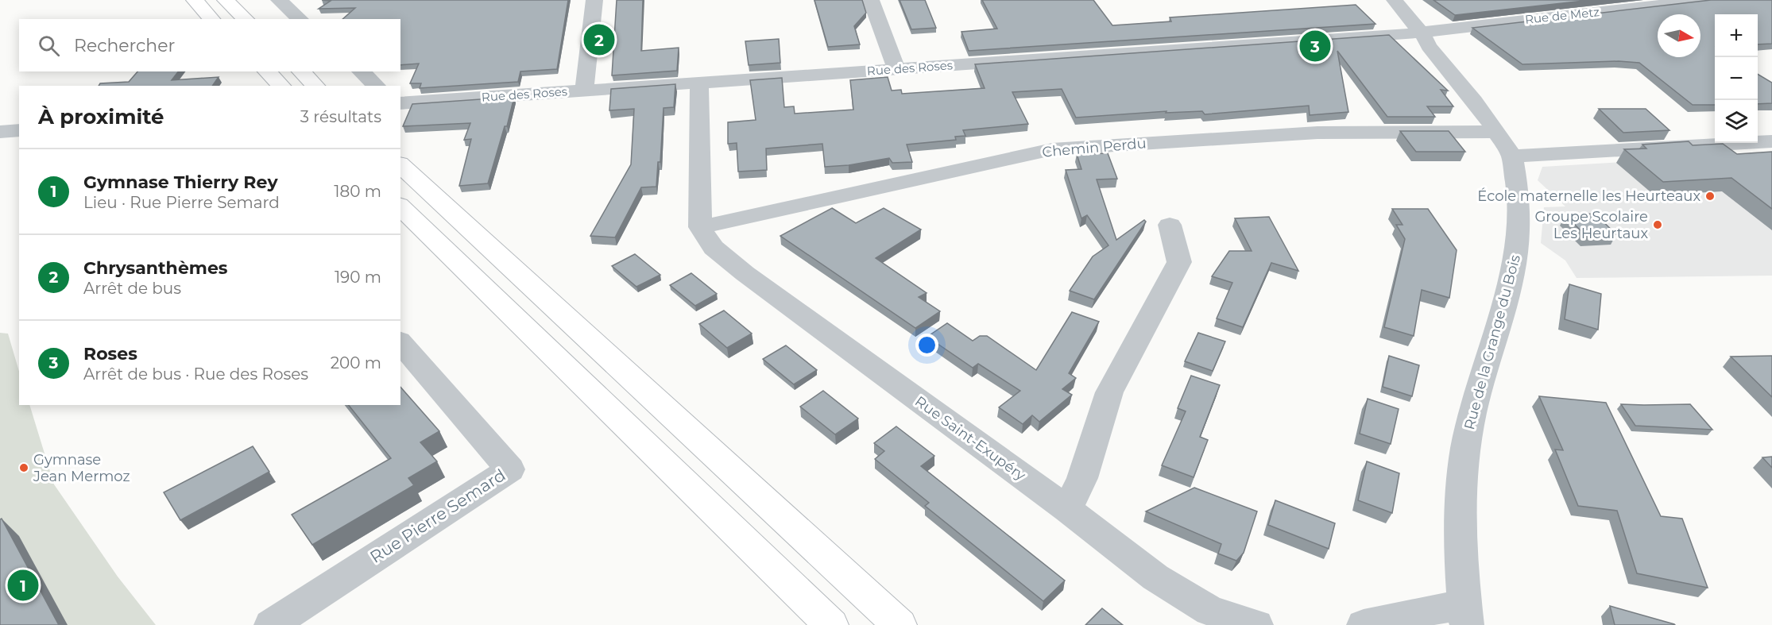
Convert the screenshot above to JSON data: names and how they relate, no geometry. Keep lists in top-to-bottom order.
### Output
{
  "streets": {
    "street": [
      "Rue de Metz",
      "Rue des Roses",
      "Chemin Perdu",
      "Rue de la Grange du Bois",
      "Rue Saint-Exupéry",
      "Rue Pierre Semard"
    ]
  },
  "crossings": [
    ["Rue de Metz", "Rue des Roses"],
    ["Rue de Metz", "Rue de la Grange du Bois"],
    ["Rue des Roses", "Rue de la Grange du Bois"],
    ["Chemin Perdu", "Rue de la Grange du Bois"],
    ["Chemin Perdu", "Rue Saint-Exupéry"]
  ],
  "places": ["École maternelle les Heurteaux", "Groupe Scolaire Les Heurtaux", "Gymnase Jean Mermoz"],
  "north": "right",
  "page": {
    "map_buttons": ["+", "−"],
    "search": "Rechercher",
    "pins": ["2", "3", "1"],
    "heading": ["À proximité", "3 résultats"],
    "list": [
      {
        "mark": "1",
        "name": "Gymnase Thierry Rey",
        "note": "Lieu · Rue Pierre Semard",
        "value": "180 m"
      },
      {
        "mark": "2",
        "name": "Chrysanthèmes",
        "note": "Arrêt de bus",
        "value": "190 m"
      },
      {
        "mark": "3",
        "name": "Roses",
        "note": "Arrêt de bus · Rue des Roses",
        "value": "200 m"
      }
    ]
  }
}
